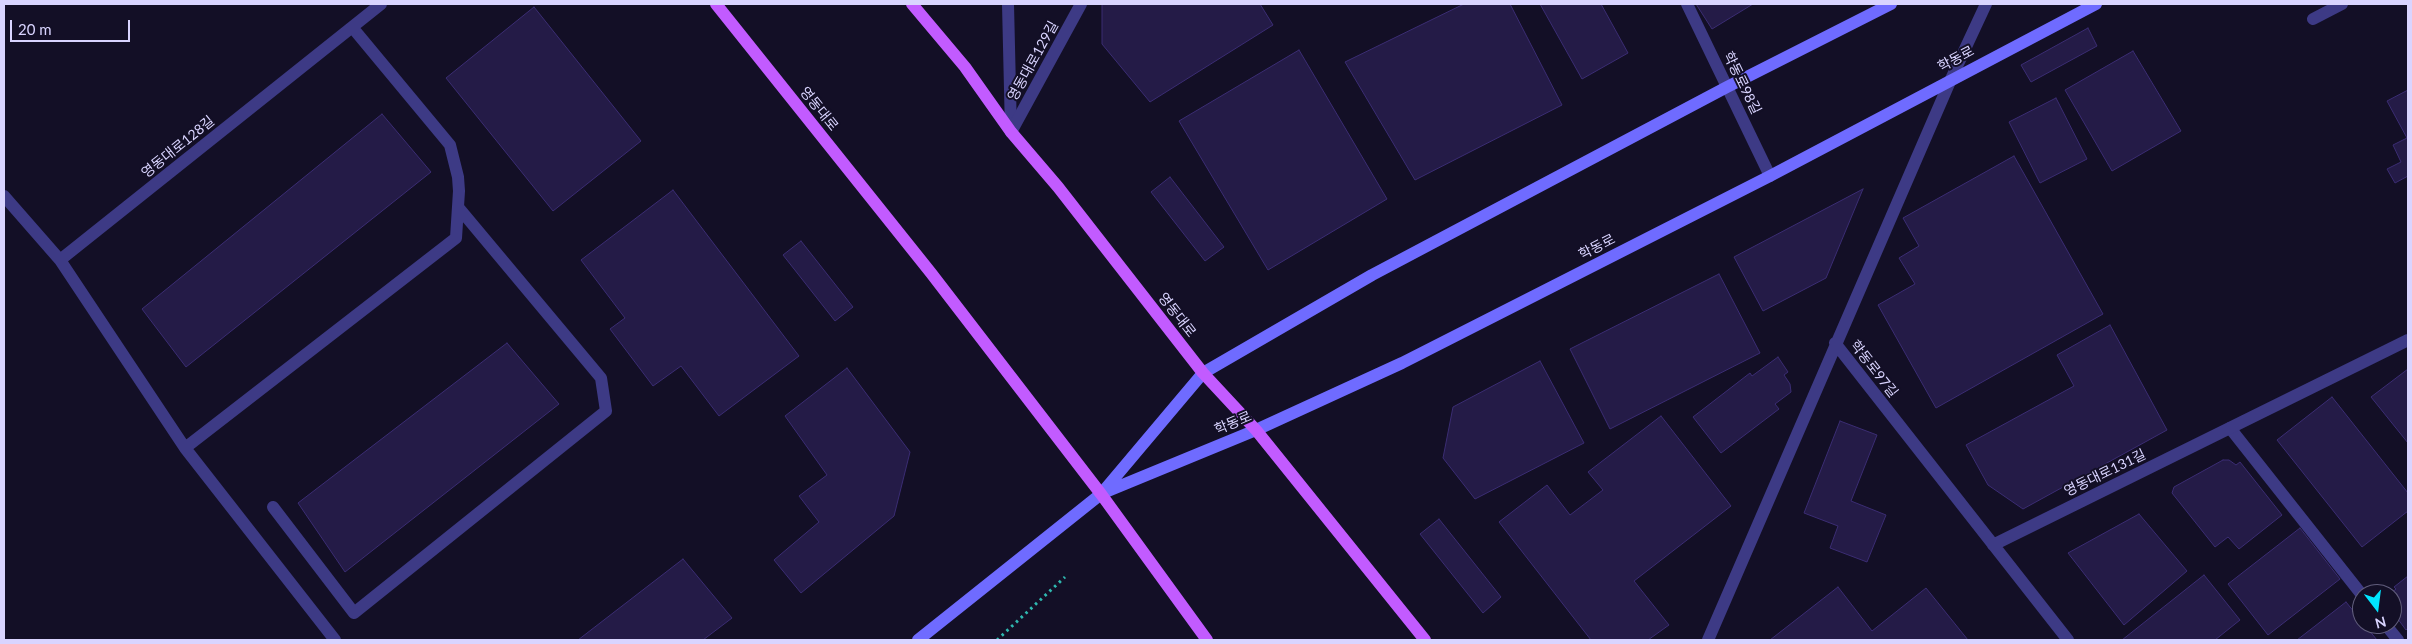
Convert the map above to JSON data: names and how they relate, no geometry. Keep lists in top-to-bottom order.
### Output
{
  "streets": {
    "main road": ["학동로", "영동대로"],
    "street": [
      "영동대로129길",
      "학동로98길",
      "영동대로128길",
      "학동로97길",
      "영동대로131길"
    ]
  },
  "crossings": [
    ["학동로", "학동로98길"],
    ["학동로", "영동대로"],
    ["학동로", "학동로97길"],
    ["영동대로129길", "영동대로"],
    ["학동로97길", "영동대로131길"]
  ],
  "scale_bar": "20 m",
  "north": "bottom"
}
